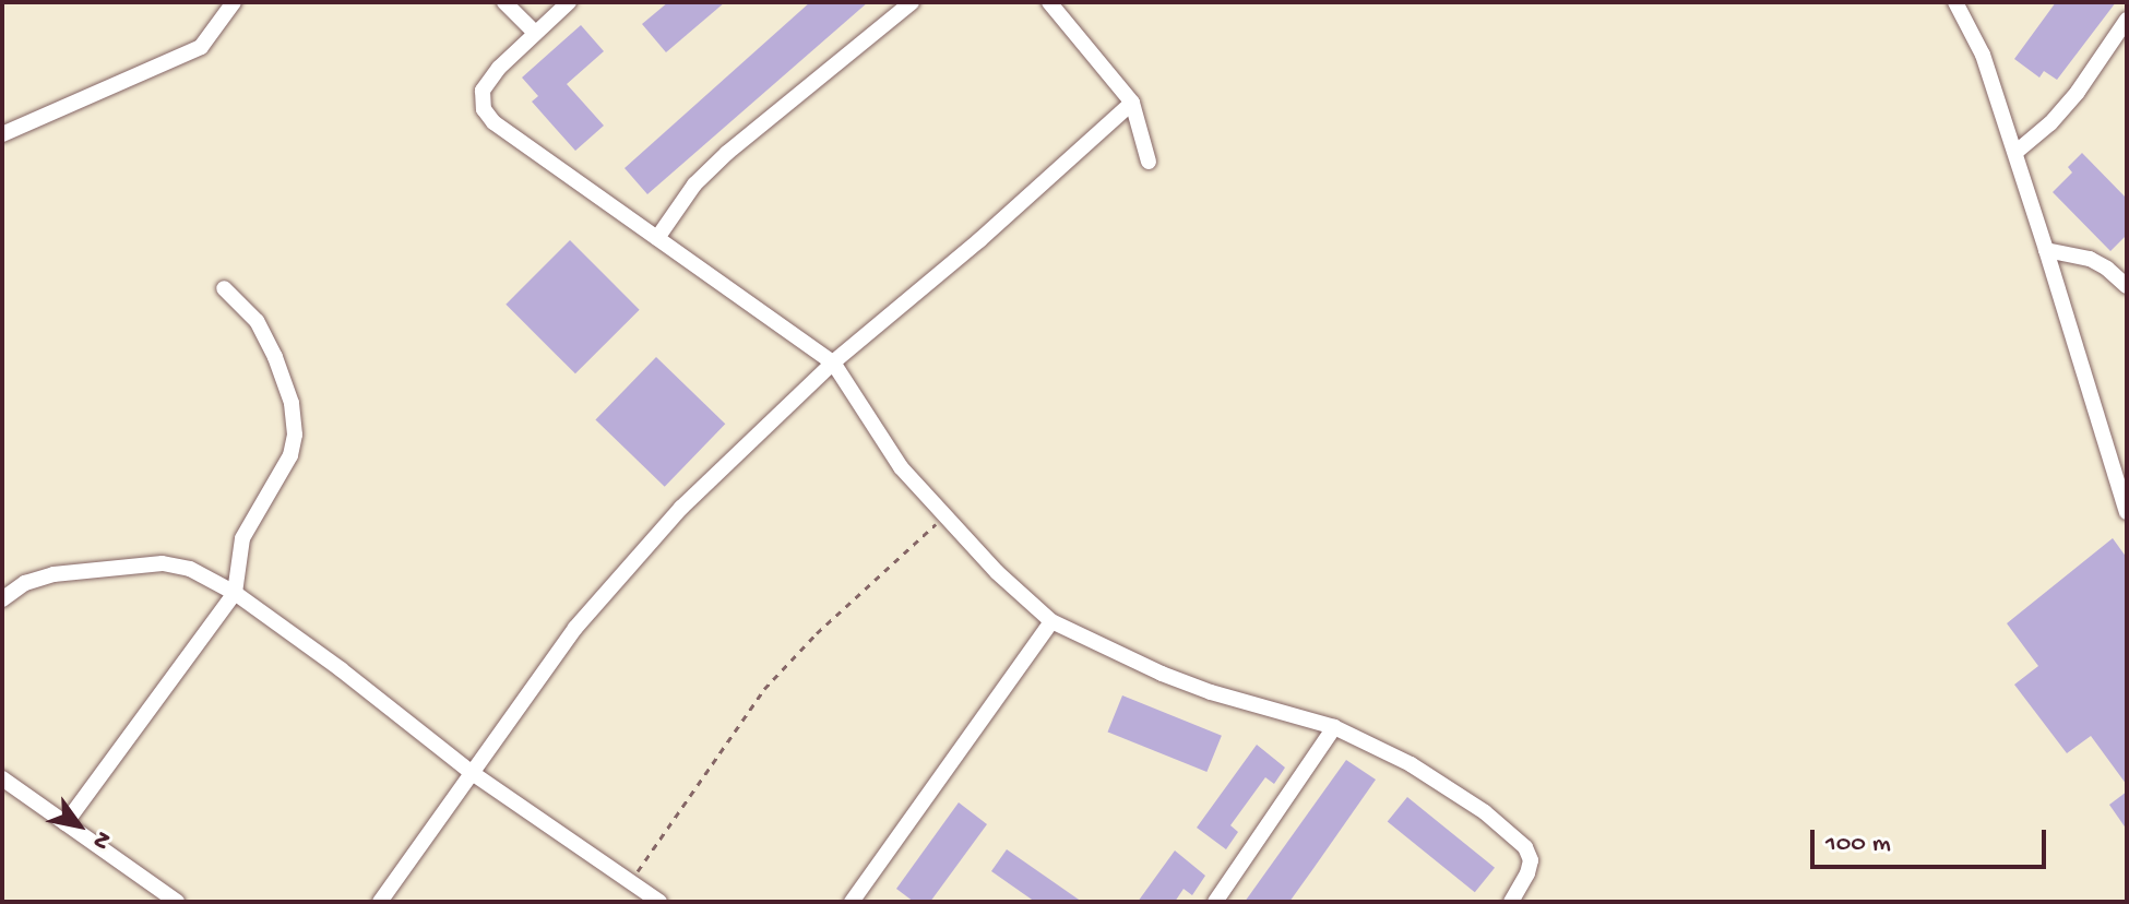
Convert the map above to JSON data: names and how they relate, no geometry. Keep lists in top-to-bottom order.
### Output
{
  "scale_bar": "100 m",
  "north": "bottom right"
}
